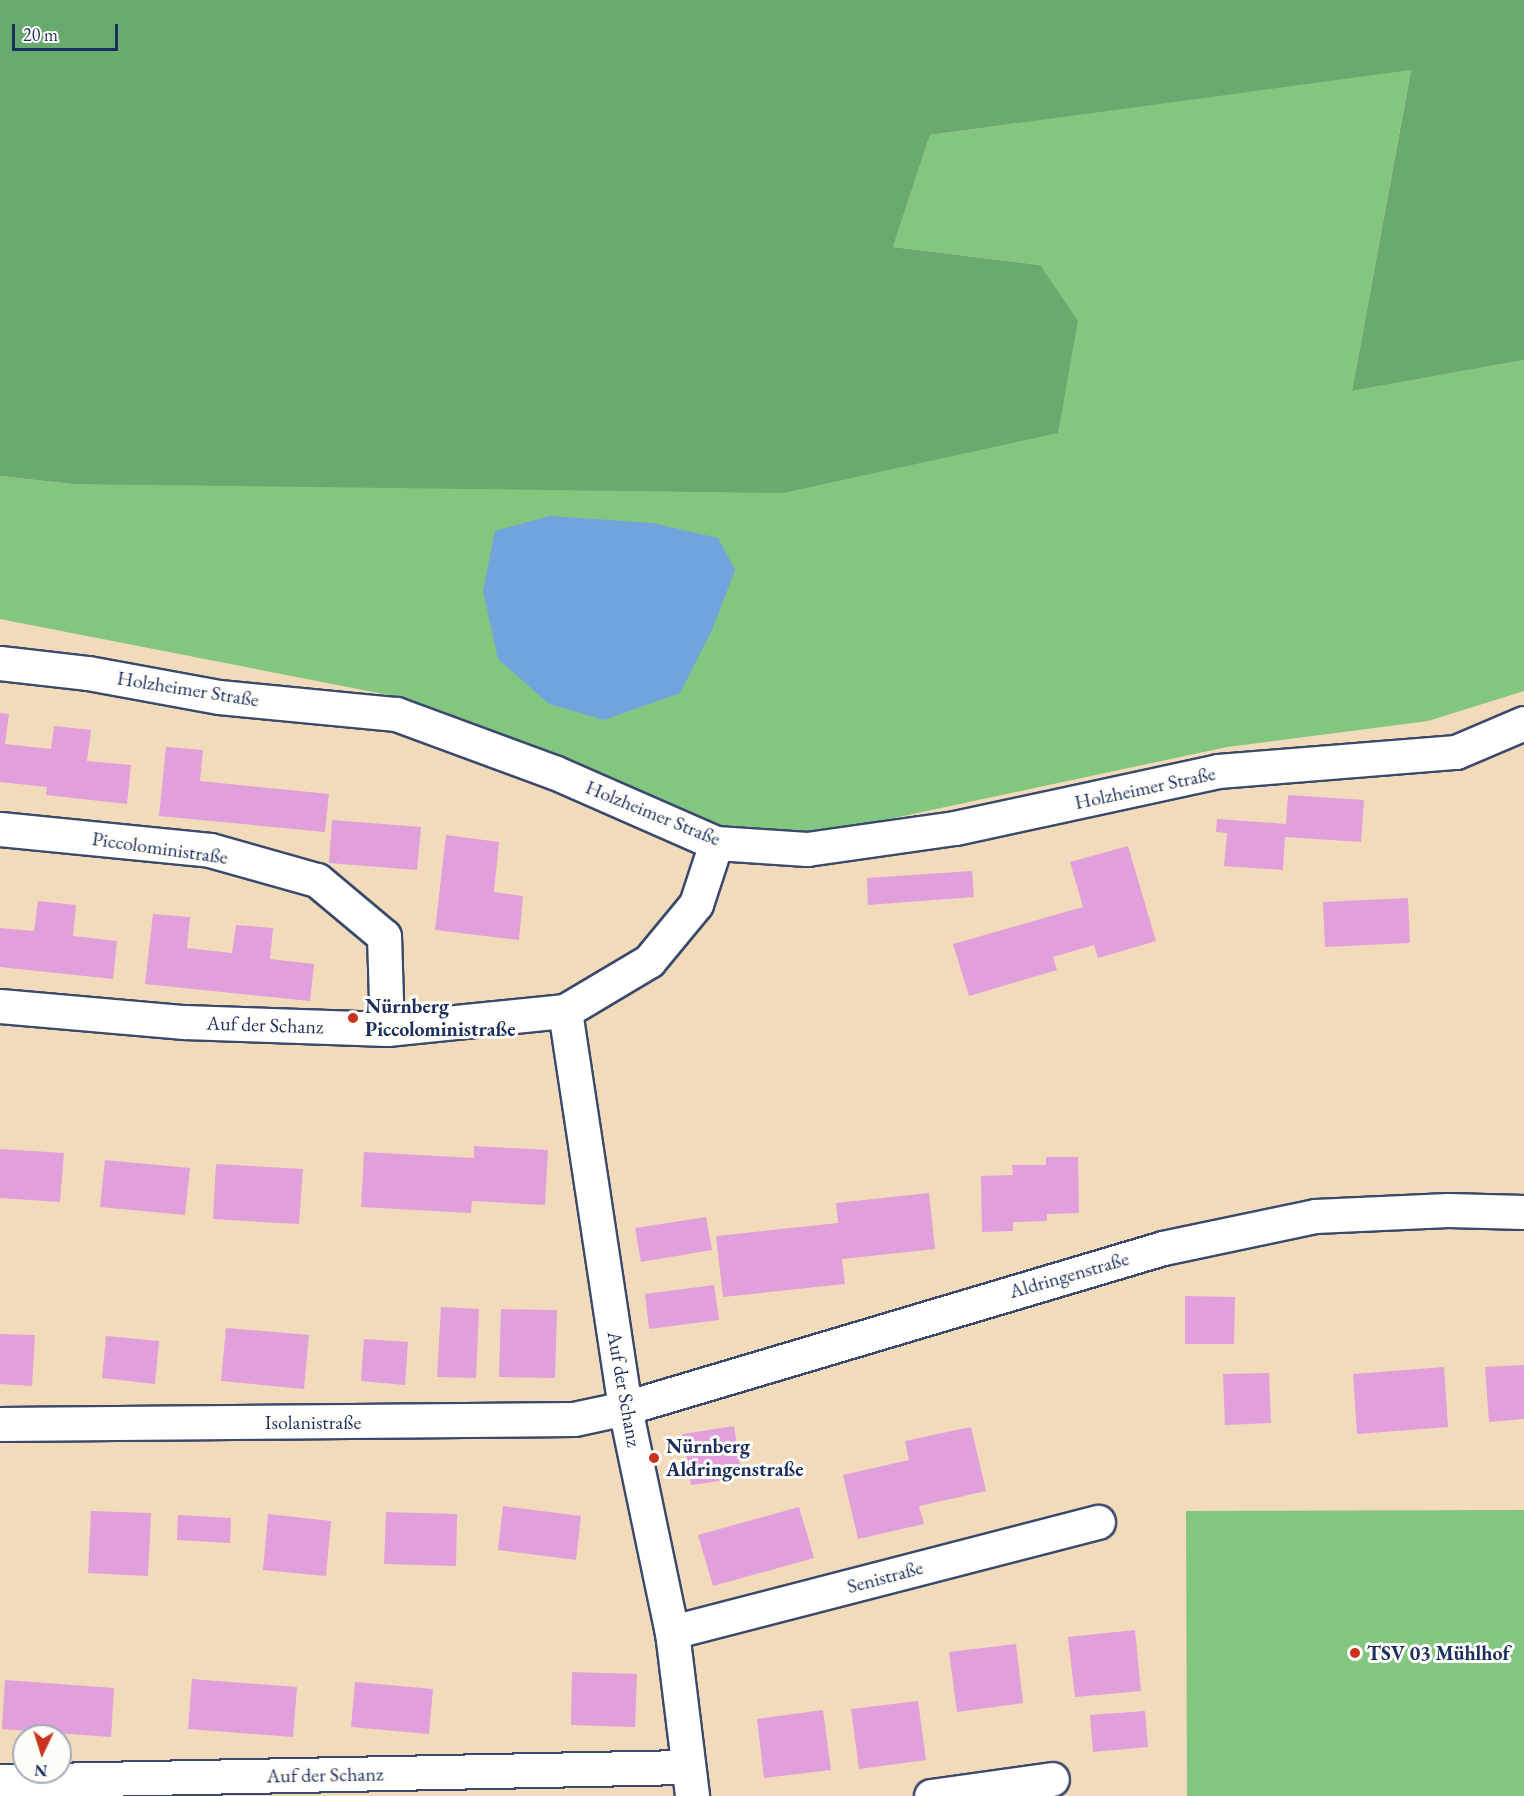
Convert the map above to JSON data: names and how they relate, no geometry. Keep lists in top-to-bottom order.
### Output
{
  "streets": {
    "street": [
      "Holzheimer Straße",
      "Piccoloministraße",
      "Auf der Schanz",
      "Aldringenstraße",
      "Isolanistraße",
      "Senistraße"
    ]
  },
  "crossings": [
    ["Holzheimer Straße", "Auf der Schanz"],
    ["Piccoloministraße", "Auf der Schanz"],
    ["Auf der Schanz", "Aldringenstraße"],
    ["Auf der Schanz", "Isolanistraße"],
    ["Auf der Schanz", "Senistraße"],
    ["Aldringenstraße", "Isolanistraße"]
  ],
  "places": ["Nürnberg Piccoloministraße", "Nürnberg Aldringenstraße", "TSV 03 Mühlhof"],
  "scale_bar": "20 m",
  "north": "bottom"
}
